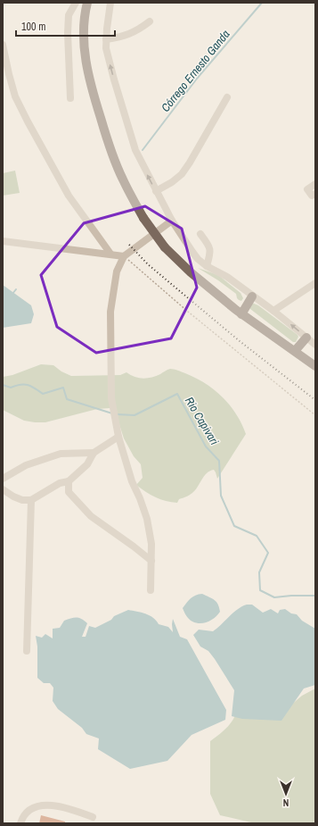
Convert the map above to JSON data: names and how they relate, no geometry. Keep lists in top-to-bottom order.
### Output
{
  "water": ["Córrego Ernesto Ganda", "Rio Capivari"],
  "scale_bar": "100 m",
  "north": "bottom"
}
